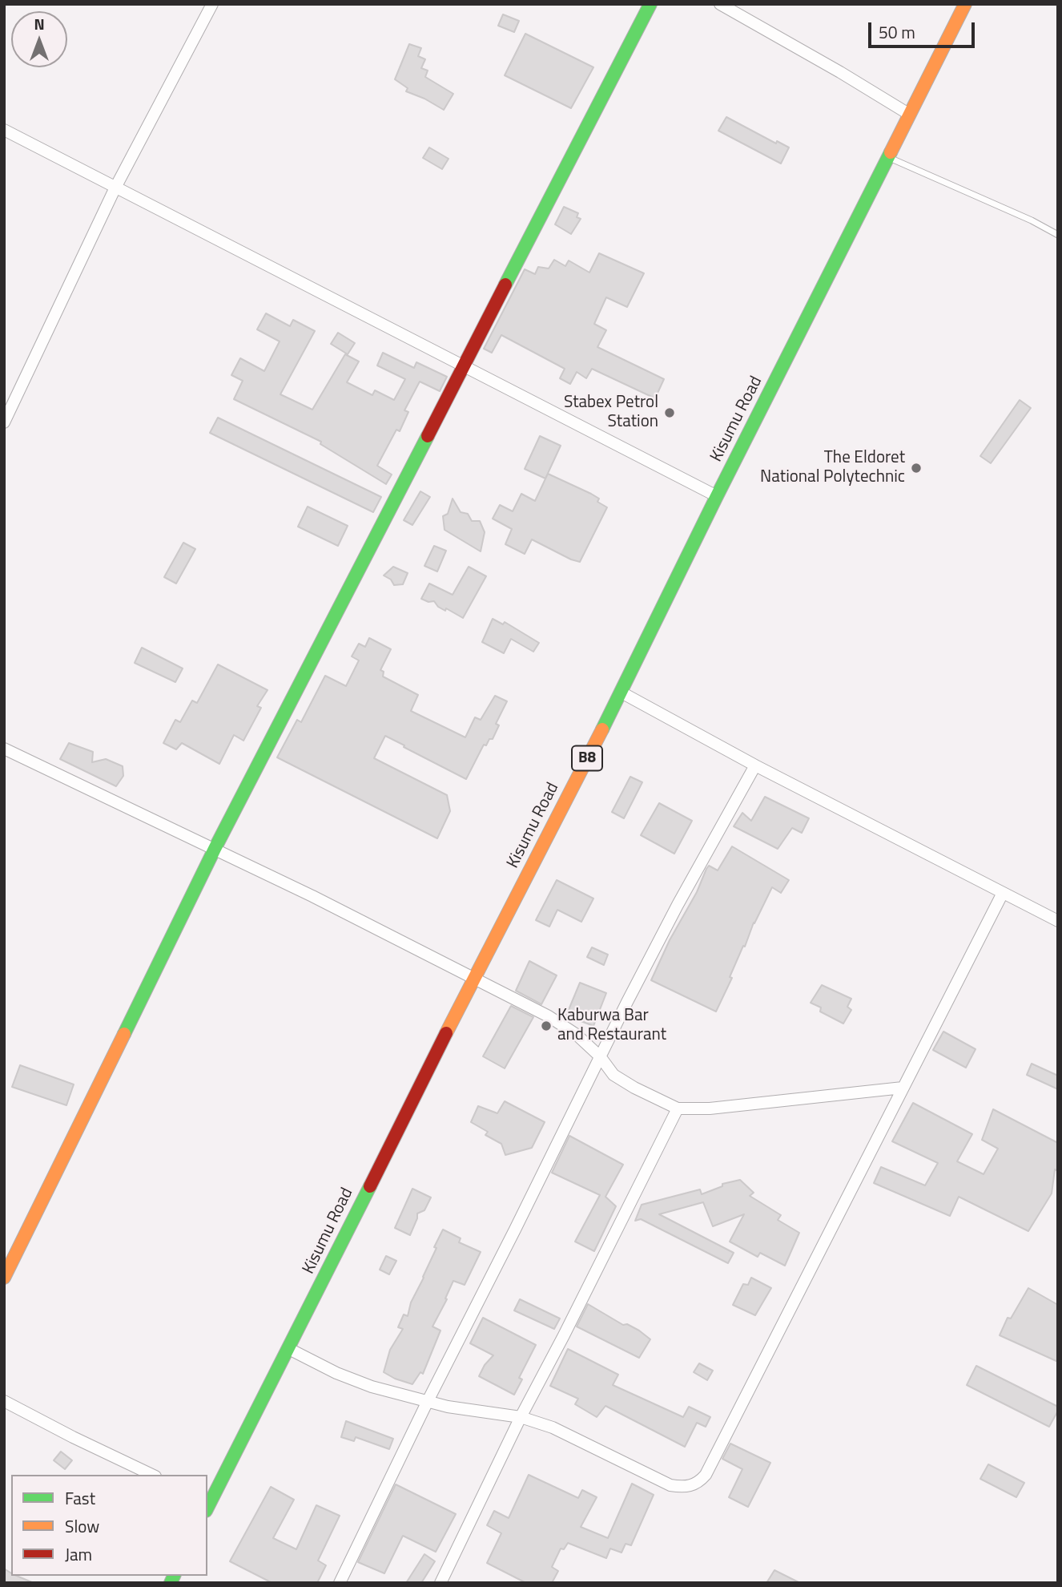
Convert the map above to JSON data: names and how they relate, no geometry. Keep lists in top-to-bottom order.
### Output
{
  "streets": {
    "main road": ["Kisumu Road", "B8"]
  },
  "places": ["Stabex Petrol Station", "The Eldoret National Polytechnic", "Kaburwa Bar and Restaurant"],
  "legend": ["Fast", "Slow", "Jam"],
  "scale_bar": "50 m",
  "north": "top"
}
